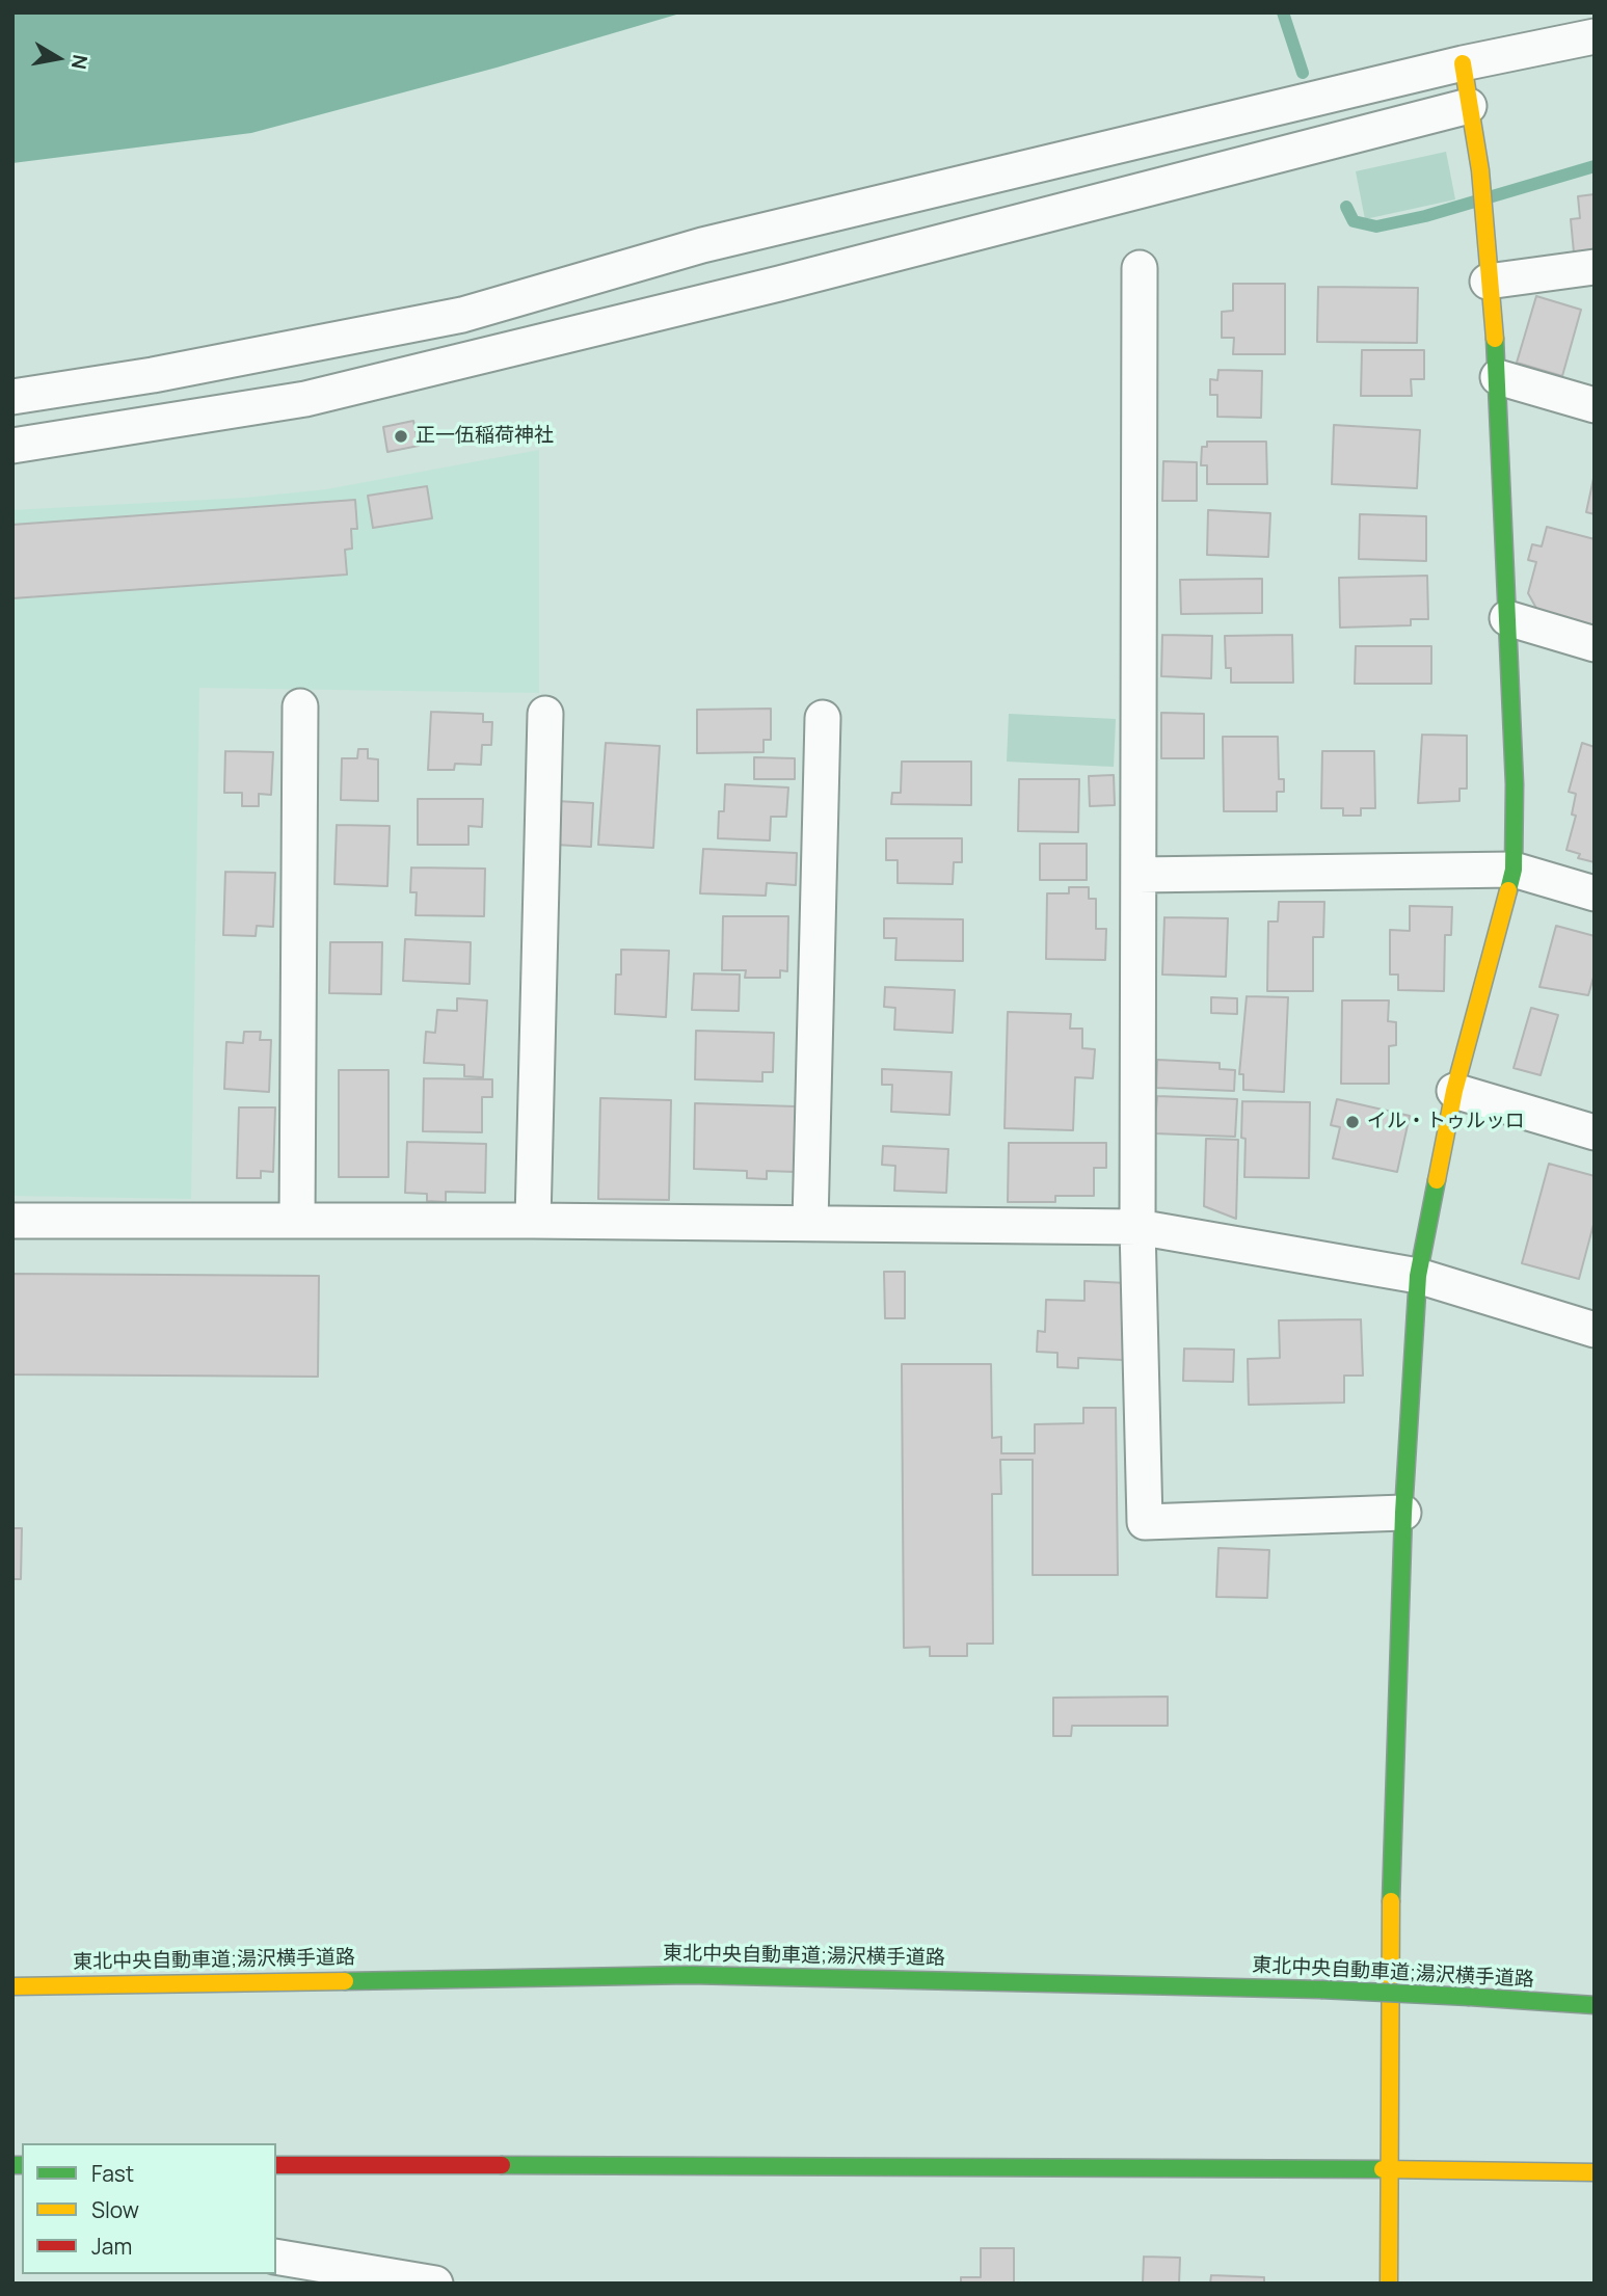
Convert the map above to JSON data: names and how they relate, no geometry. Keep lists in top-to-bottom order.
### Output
{
  "streets": {
    "main road": ["東北中央自動車道;湯沢横手道路"]
  },
  "places": ["正一伍稲荷神社", "イル・トゥルッロ"],
  "legend": ["Fast", "Slow", "Jam"],
  "north": "right"
}
